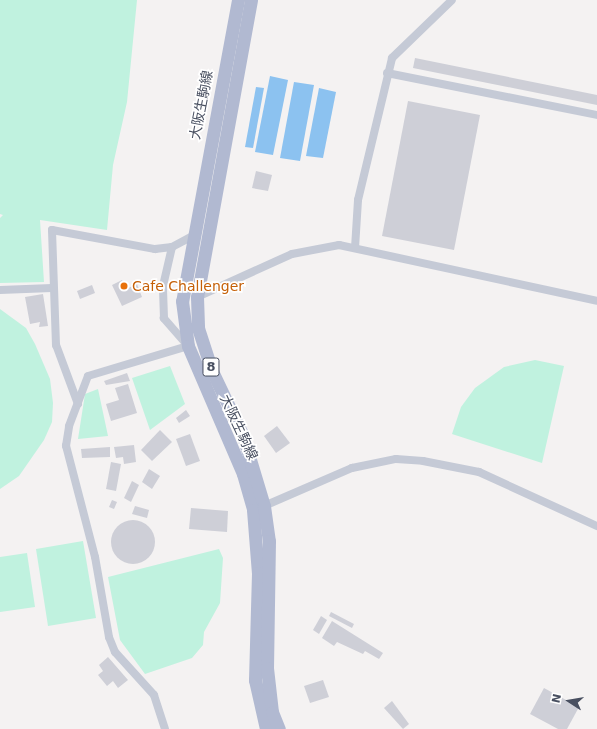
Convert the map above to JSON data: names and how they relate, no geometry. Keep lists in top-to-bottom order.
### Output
{
  "streets": {
    "main road": ["大阪生駒線", "8"]
  },
  "places": ["Cafe Challenger"],
  "north": "left"
}
